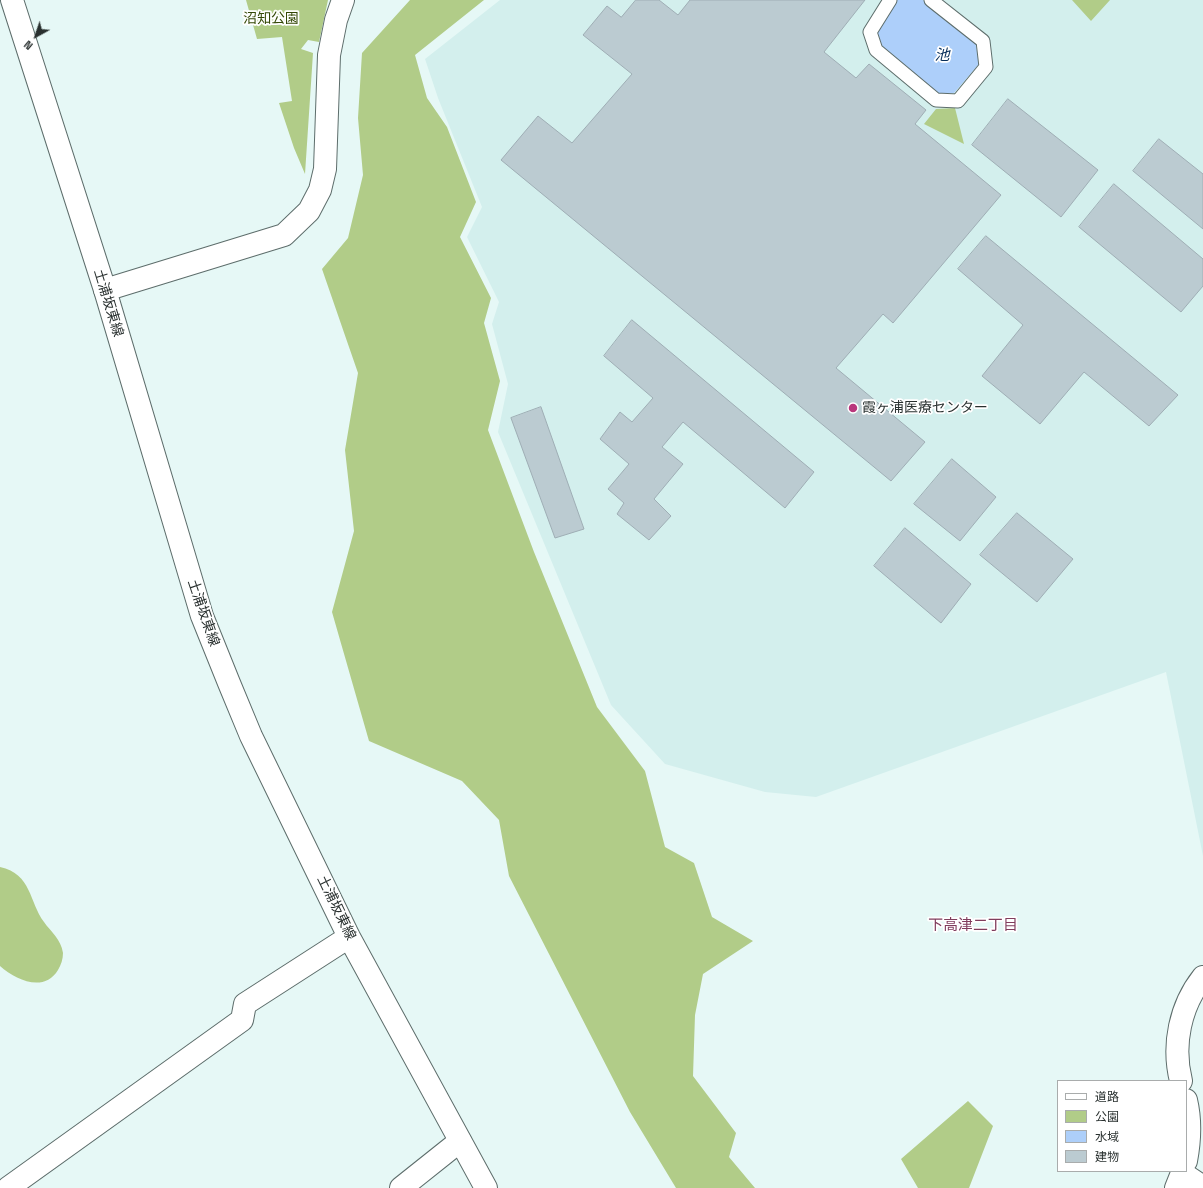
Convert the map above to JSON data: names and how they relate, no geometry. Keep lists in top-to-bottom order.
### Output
{
  "streets": {
    "main road": ["土浦坂東線"]
  },
  "districts": ["下高津二丁目"],
  "water": ["池"],
  "parks": ["沼知公園"],
  "places": ["霞ヶ浦医療センター"],
  "legend": [
    "道路",
    "公園",
    "水域",
    "建物"
  ],
  "north": "bottom left"
}
